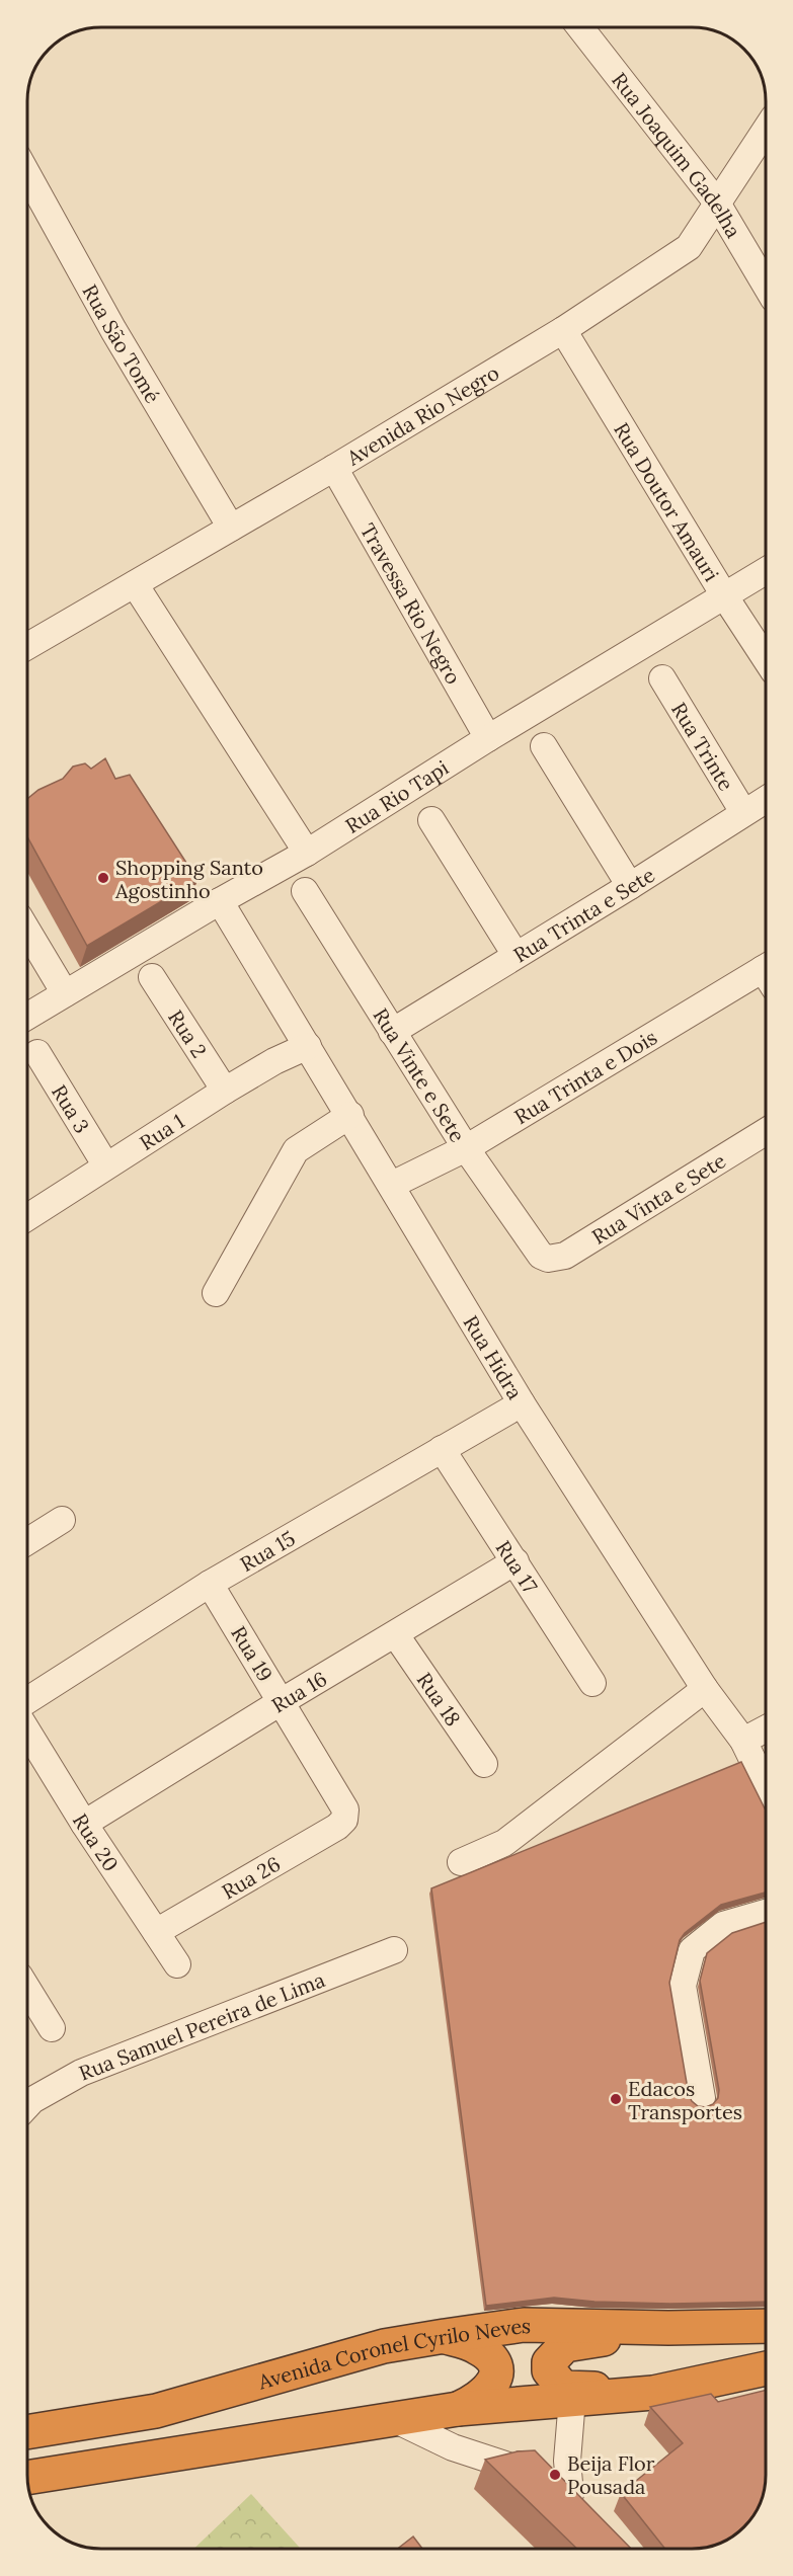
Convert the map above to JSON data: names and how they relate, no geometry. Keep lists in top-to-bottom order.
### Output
{
  "streets": {
    "highway": ["Avenida Coronel Cyrilo Neves"],
    "street": [
      "Rua Joaquim Gadelha",
      "Rua São Tomé",
      "Avenida Rio Negro",
      "Rua Doutor Amauri",
      "Travessa Rio Negro",
      "Rua Trinte",
      "Rua Rio Tapi",
      "Rua Trinta e Sete",
      "Rua 2",
      "Rua Vinte e Sete",
      "Rua Trinta e Dois",
      "Rua 3",
      "Rua 1",
      "Rua Vinta e Sete",
      "Rua Hidra",
      "Rua 15",
      "Rua 17",
      "Rua 19",
      "Rua 16",
      "Rua 18",
      "Rua 20",
      "Rua 26",
      "Rua Samuel Pereira de Lima"
    ]
  },
  "crossings": [
    ["Rua Joaquim Gadelha", "Avenida Rio Negro"],
    ["Rua São Tomé", "Avenida Rio Negro"],
    ["Avenida Rio Negro", "Rua Doutor Amauri"],
    ["Avenida Rio Negro", "Travessa Rio Negro"],
    ["Rua Doutor Amauri", "Rua Rio Tapi"],
    ["Travessa Rio Negro", "Rua Rio Tapi"],
    ["Rua Trinte", "Rua Trinta e Sete"],
    ["Rua Rio Tapi", "Rua Hidra"],
    ["Rua Trinta e Sete", "Rua Vinte e Sete"],
    ["Rua 2", "Rua 1"],
    ["Rua Vinte e Sete", "Rua Trinta e Dois"],
    ["Rua Vinte e Sete", "Rua Vinta e Sete"],
    ["Rua Trinta e Dois", "Rua Hidra"],
    ["Rua 3", "Rua 1"],
    ["Rua 1", "Rua Hidra"],
    ["Rua Hidra", "Rua 15"],
    ["Rua 15", "Rua 17"],
    ["Rua 15", "Rua 19"],
    ["Rua 17", "Rua 16"],
    ["Rua 19", "Rua 16"],
    ["Rua 19", "Rua 26"],
    ["Rua 16", "Rua 18"],
    ["Rua 16", "Rua 20"],
    ["Rua 20", "Rua 26"]
  ],
  "places": ["Shopping Santo Agostinho", "Edacos Transportes", "Beija Flor Pousada"]
}
